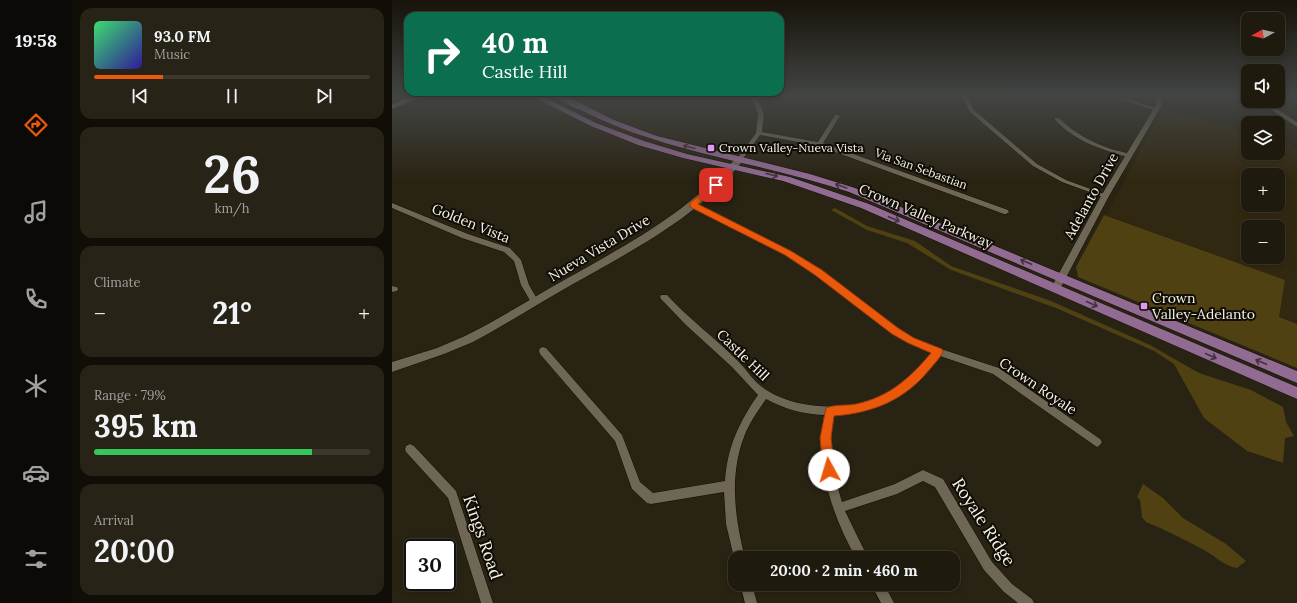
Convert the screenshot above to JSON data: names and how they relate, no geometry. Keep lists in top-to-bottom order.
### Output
{
  "streets": {
    "main road": ["Crown Valley Parkway"],
    "street": [
      "Via San Sebastian",
      "Adelanto Drive",
      "Golden Vista",
      "Nueva Vista Drive",
      "Castle Hill",
      "Crown Royale",
      "Royale Ridge",
      "Kings Road"
    ]
  },
  "crossings": [
    ["Via San Sebastian", "Nueva Vista Drive"],
    ["Adelanto Drive", "Crown Valley Parkway"],
    ["Crown Valley Parkway", "Nueva Vista Drive"],
    ["Golden Vista", "Nueva Vista Drive"],
    ["Nueva Vista Drive", "Crown Royale"],
    ["Castle Hill", "Crown Royale"]
  ],
  "places": {
    "transit": ["Crown Valley-Nueva Vista", "Crown Valley-Adelanto"]
  },
  "north": "left",
  "page": {
    "tabs": "19:58",
    "map_buttons": ["+", "−"],
    "turn": ["40 m", "Castle Hill"],
    "song": ["93.0 FM", "Music"],
    "tile": [
      ["26", "km/h"],
      "Climate",
      ["Range · 79%", "395 km"],
      ["Arrival", "20:00"]
    ],
    "heat": ["−", "21°", "+"],
    "limit": "30",
    "trip": "20:00 · 2 min · 460 m"
  }
}
